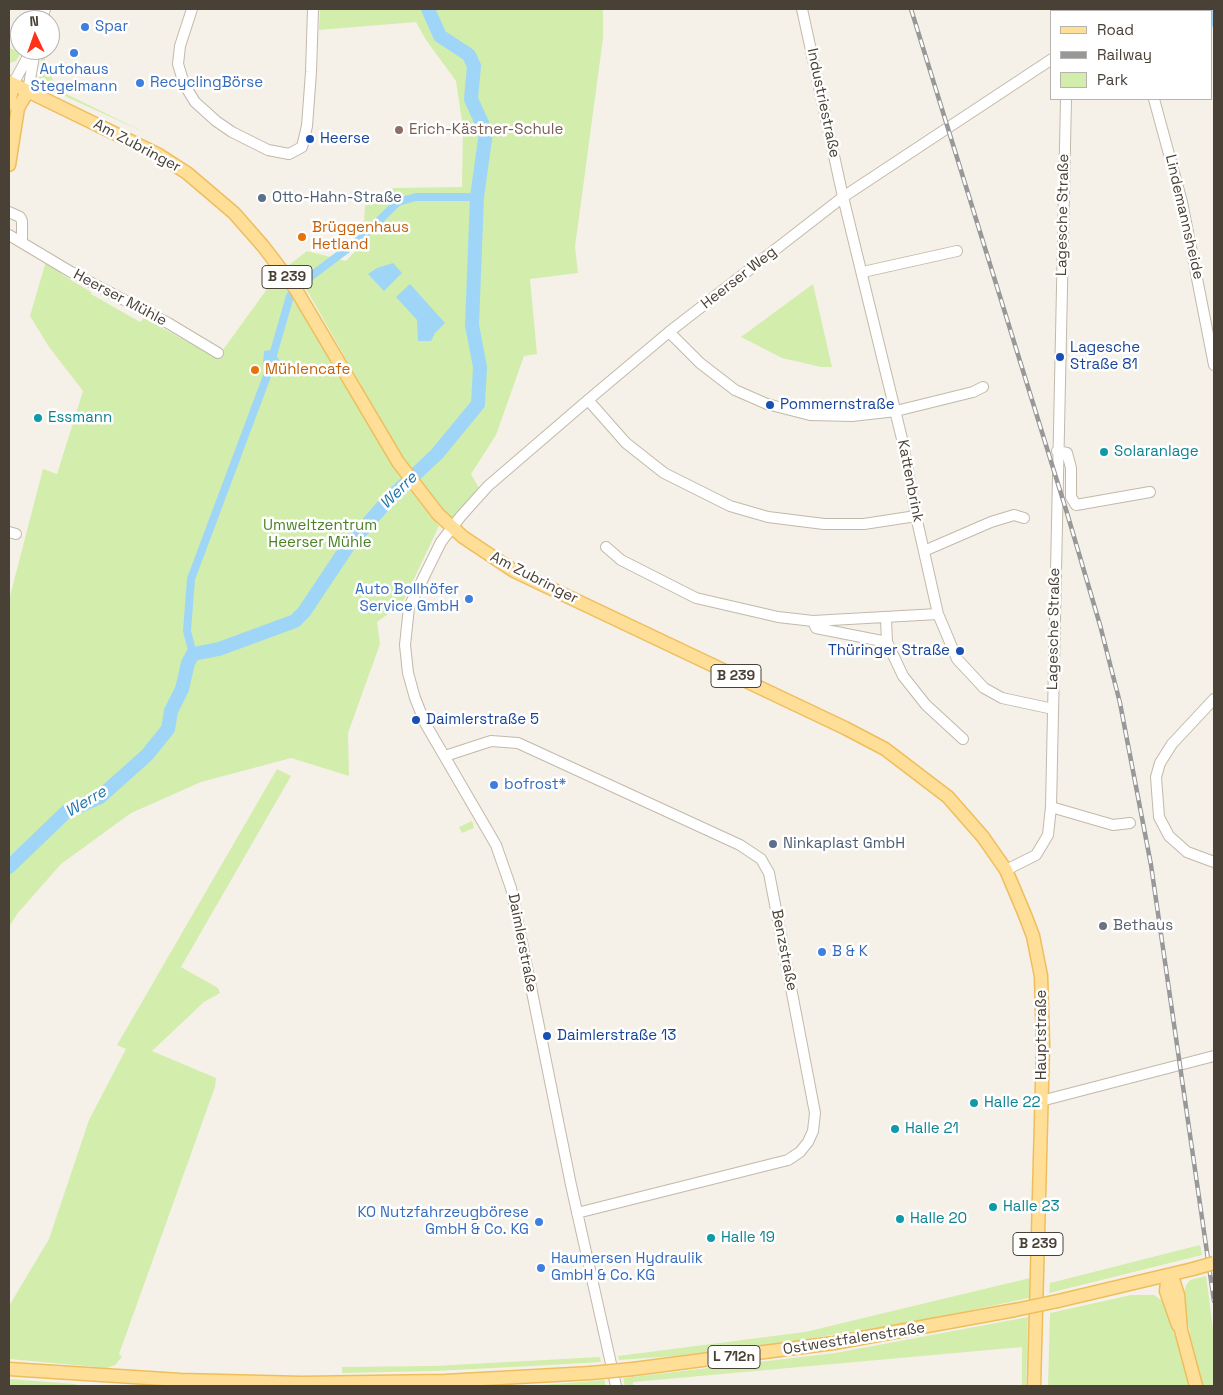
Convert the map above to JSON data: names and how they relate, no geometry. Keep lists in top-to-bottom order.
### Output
{
  "streets": {
    "main road": [
      "Am Zubringer",
      "B 239",
      "Hauptstraße",
      "Ostwestfalenstraße",
      "L 712n"
    ],
    "street": [
      "Industriestraße",
      "Lagesche Straße",
      "Lindemannsheide",
      "Heerser Weg",
      "Heerser Mühle",
      "Kattenbrink",
      "Daimlerstraße",
      "Benzstraße"
    ]
  },
  "crossings": [
    ["Industriestraße", "Heerser Weg"],
    ["Industriestraße", "Kattenbrink"],
    ["Am Zubringer", "Lagesche Straße"],
    ["Am Zubringer", "Heerser Weg"],
    ["Am Zubringer", "Daimlerstraße"],
    ["Am Zubringer", "Hauptstraße"],
    ["Lagesche Straße", "Kattenbrink"],
    ["Lagesche Straße", "Hauptstraße"],
    ["Heerser Weg", "Kattenbrink"],
    ["Heerser Weg", "Daimlerstraße"],
    ["Daimlerstraße", "Benzstraße"]
  ],
  "water": ["Werre"],
  "parks": ["Umweltzentrum Heerser Mühle"],
  "places": [
    "Spar",
    "Autohaus Stegelmann",
    "RecyclingBörse",
    "Erich-Kästner-Schule",
    "Heerse",
    "Otto-Hahn-Straße",
    "Brüggenhaus Hetland",
    "Lagesche Straße 81",
    "Mühlencafe",
    "Pommernstraße",
    "Essmann",
    "Solaranlage",
    "Auto Bollhöfer Service GmbH",
    "Thüringer Straße",
    "Daimlerstraße 5",
    "bofrost*",
    "Ninkaplast GmbH",
    "Bethaus",
    "B & K",
    "Daimlerstraße 13",
    "Halle 22",
    "Halle 21",
    "Halle 23",
    "Halle 20",
    "KO Nutzfahrzeugbörese GmbH & Co. KG",
    "Halle 19",
    "Haumersen Hydraulik GmbH & Co. KG"
  ],
  "legend": ["Road", "Railway", "Park"],
  "north": "top"
}
